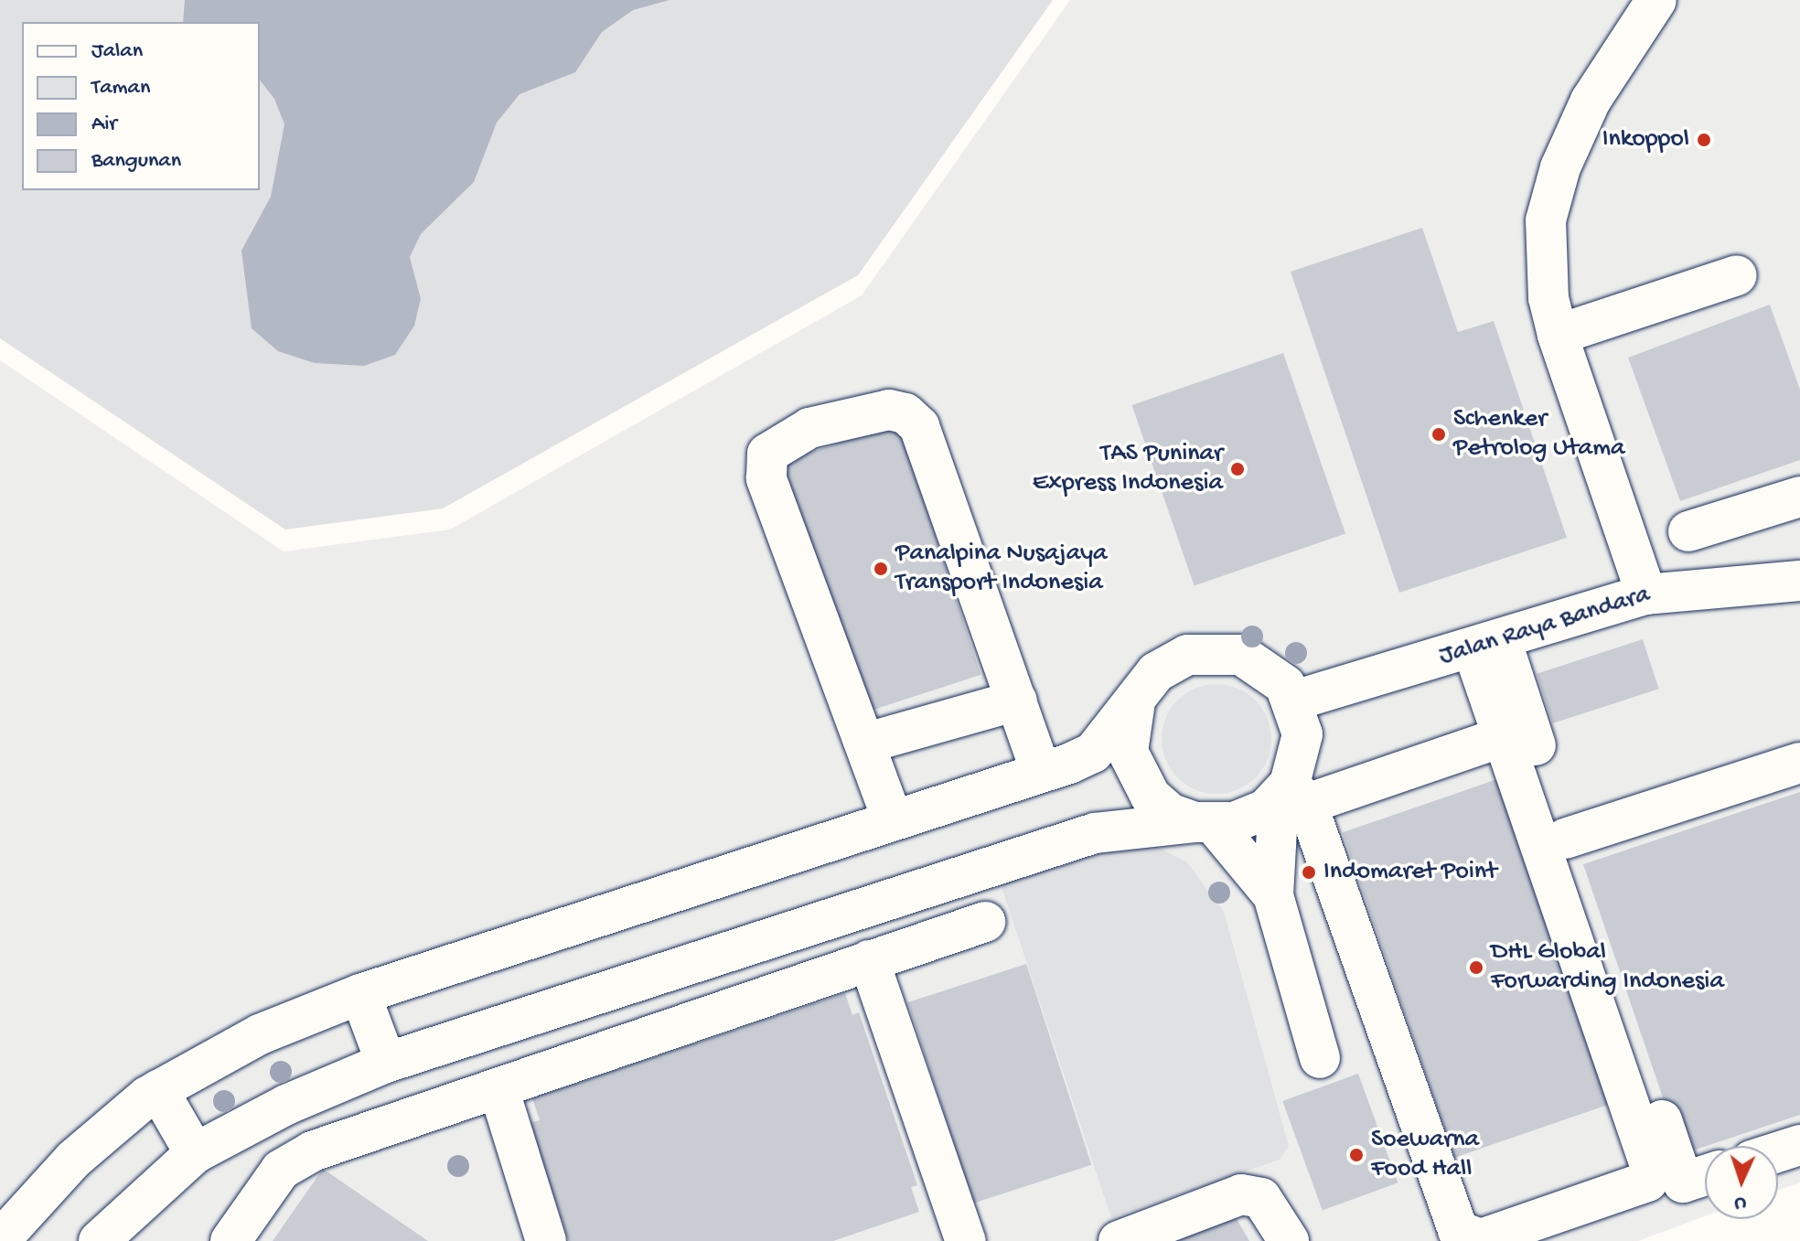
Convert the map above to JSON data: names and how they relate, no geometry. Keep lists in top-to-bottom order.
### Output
{
  "streets": {
    "street": ["Jalan Raya Bandara"]
  },
  "places": [
    "Inkoppol",
    "Schenker Petrolog Utama",
    "TAS Puninar Express Indonesia",
    "Panalpina Nusajaya Transport Indonesia",
    "Indomaret Point",
    "DHL Global Forwarding Indonesia",
    "Soewarna Food Hall"
  ],
  "legend": [
    "Jalan",
    "Taman",
    "Air",
    "Bangunan"
  ],
  "north": "bottom"
}
